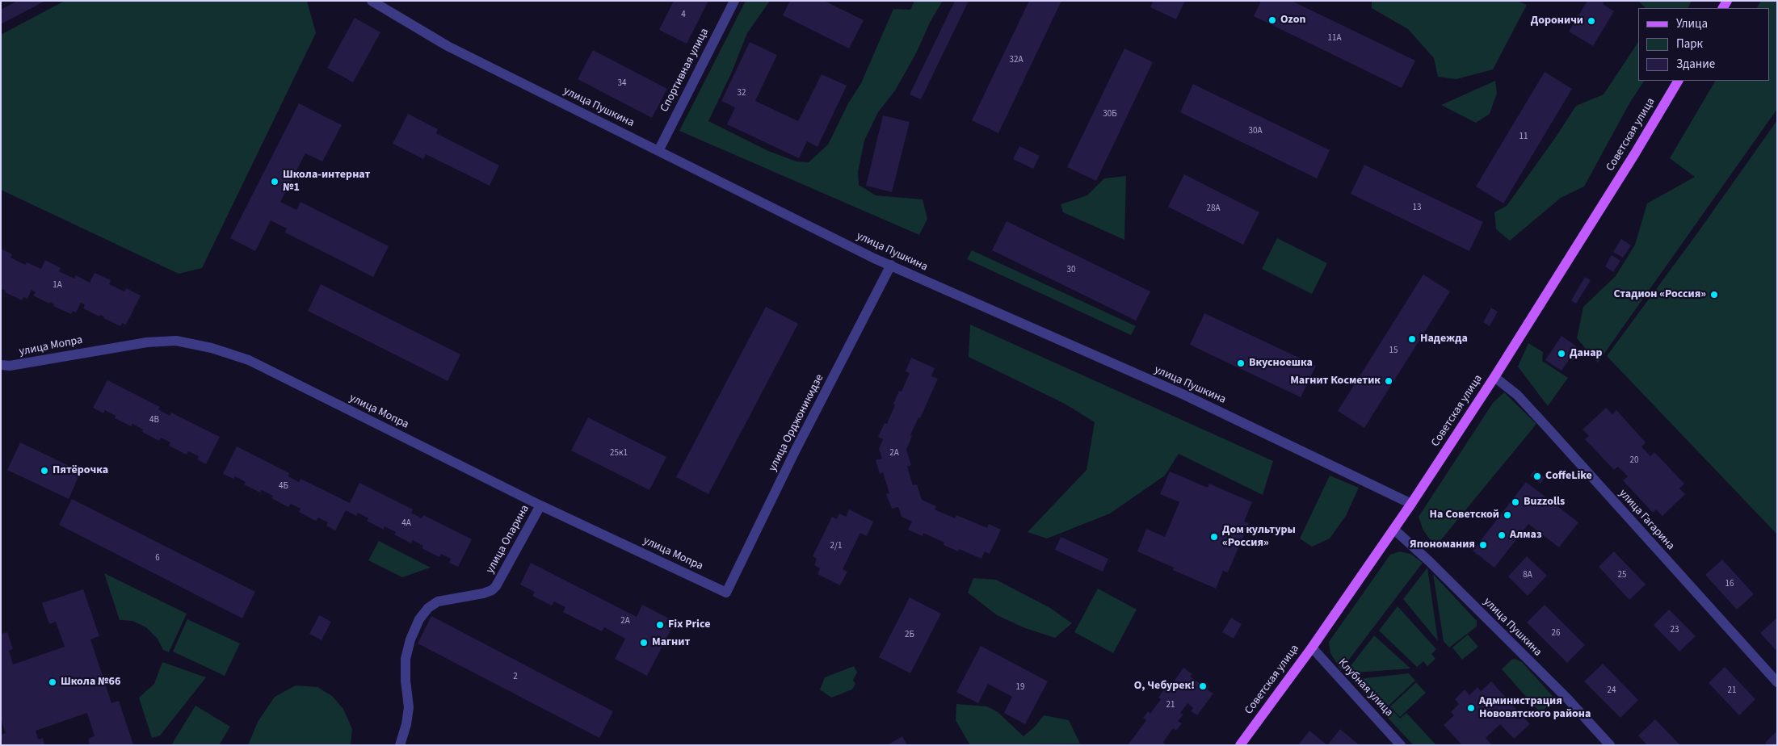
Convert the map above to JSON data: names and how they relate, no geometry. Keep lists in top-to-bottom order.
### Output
{
  "streets": {
    "main road": ["Советская улица"],
    "street": [
      "Спортивная улица",
      "улица Пушкина",
      "улица Мопра",
      "улица Орджоникидзе",
      "улица Гагарина",
      "улица Опарина",
      "Клубная улица"
    ]
  },
  "crossings": [
    ["Спортивная улица", "улица Пушкина"],
    ["улица Пушкина", "Советская улица"],
    ["улица Пушкина", "улица Орджоникидзе"],
    ["Советская улица", "улица Гагарина"],
    ["Советская улица", "Клубная улица"],
    ["улица Мопра", "улица Орджоникидзе"],
    ["улица Мопра", "улица Опарина"]
  ],
  "places": [
    "Ozon",
    "Дороничи",
    "Школа-интернат №1",
    "Стадион «Россия»",
    "Надежда",
    "Данар",
    "Вкусноешка",
    "Магнит Косметик",
    "Пятёрочка",
    "CoffeLike",
    "Buzzolls",
    "На Советской",
    "Алмаз",
    "Дом культуры «Россия»",
    "Япономания",
    "Fix Price",
    "Магнит",
    "Школа №66",
    "О, Чебурек!",
    "Администрация Нововятского района"
  ],
  "house_numbers": [
    "4",
    "11А",
    "32А",
    "34",
    "32",
    "30Б",
    "30А",
    "11",
    "13",
    "28А",
    "30",
    "1А",
    "15",
    "4В",
    "25к1",
    "2А",
    "20",
    "4Б",
    "4А",
    "2/1",
    "6",
    "8А",
    "25",
    "16",
    "2А",
    "23",
    "26",
    "2Б",
    "2",
    "19",
    "24",
    "21",
    "21"
  ],
  "legend": ["Улица", "Парк", "Здание"]
}
